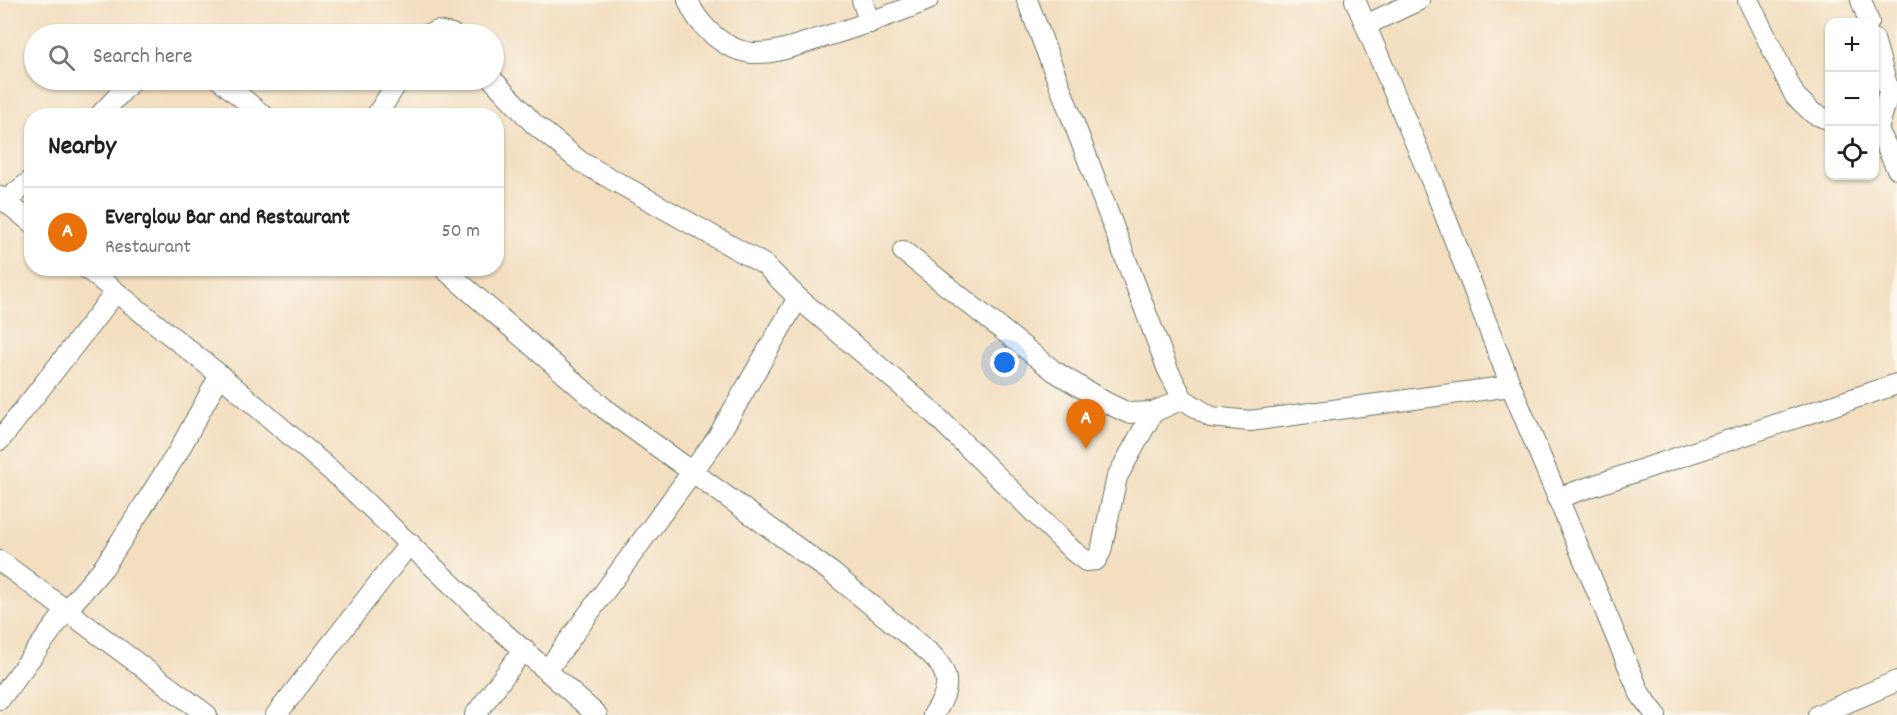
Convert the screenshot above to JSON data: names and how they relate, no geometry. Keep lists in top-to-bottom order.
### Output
{
  "page": {
    "map_buttons": ["+", "−"],
    "search": "Search here",
    "heading": "Nearby",
    "list": [
      {
        "mark": "A",
        "name": "Everglow Bar and Restaurant",
        "note": "Restaurant",
        "value": "50 m"
      }
    ],
    "pins": "A"
  }
}
